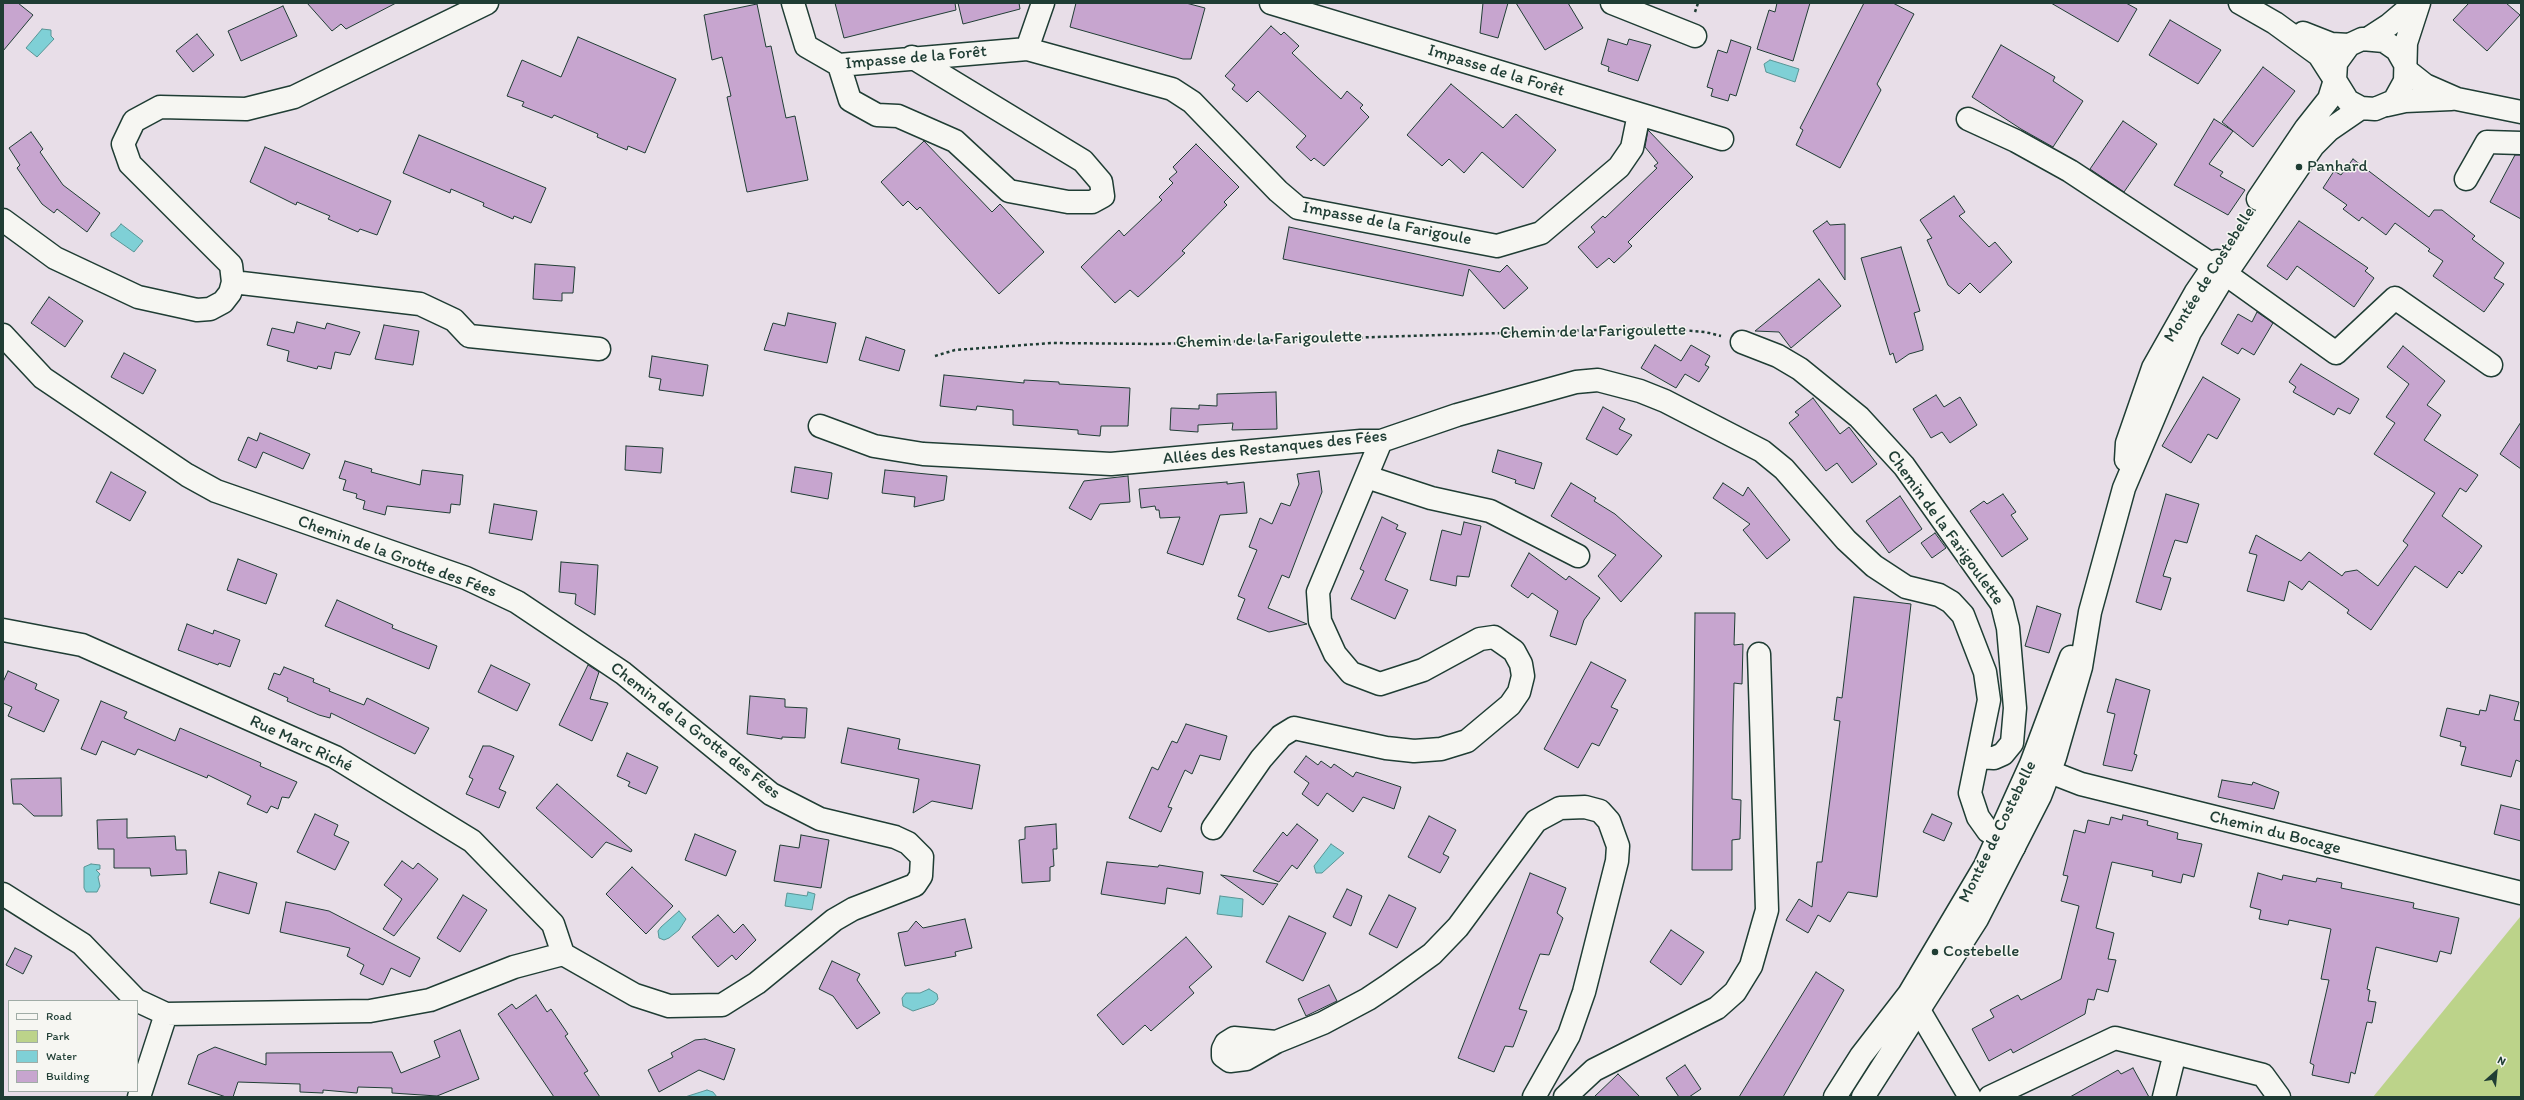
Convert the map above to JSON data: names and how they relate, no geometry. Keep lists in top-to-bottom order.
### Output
{
  "streets": {
    "street": [
      "Impasse de la Forêt",
      "Impasse de la Farigoule",
      "Montée de Costebelle",
      "Chemin de la Farigoulette",
      "Allées des Restanques des Fées",
      "Chemin de la Grotte des Fées",
      "Rue Marc Riché",
      "Chemin du Bocage"
    ]
  },
  "crossings": [
    ["Impasse de la Forêt", "Impasse de la Farigoule"],
    ["Montée de Costebelle", "Allées des Restanques des Fées"],
    ["Montée de Costebelle", "Chemin du Bocage"],
    ["Chemin de la Farigoulette", "Allées des Restanques des Fées"],
    ["Chemin de la Grotte des Fées", "Rue Marc Riché"]
  ],
  "places": ["Panhard", "Costebelle"],
  "legend": [
    "Road",
    "Park",
    "Water",
    "Building"
  ],
  "north": "top right"
}
